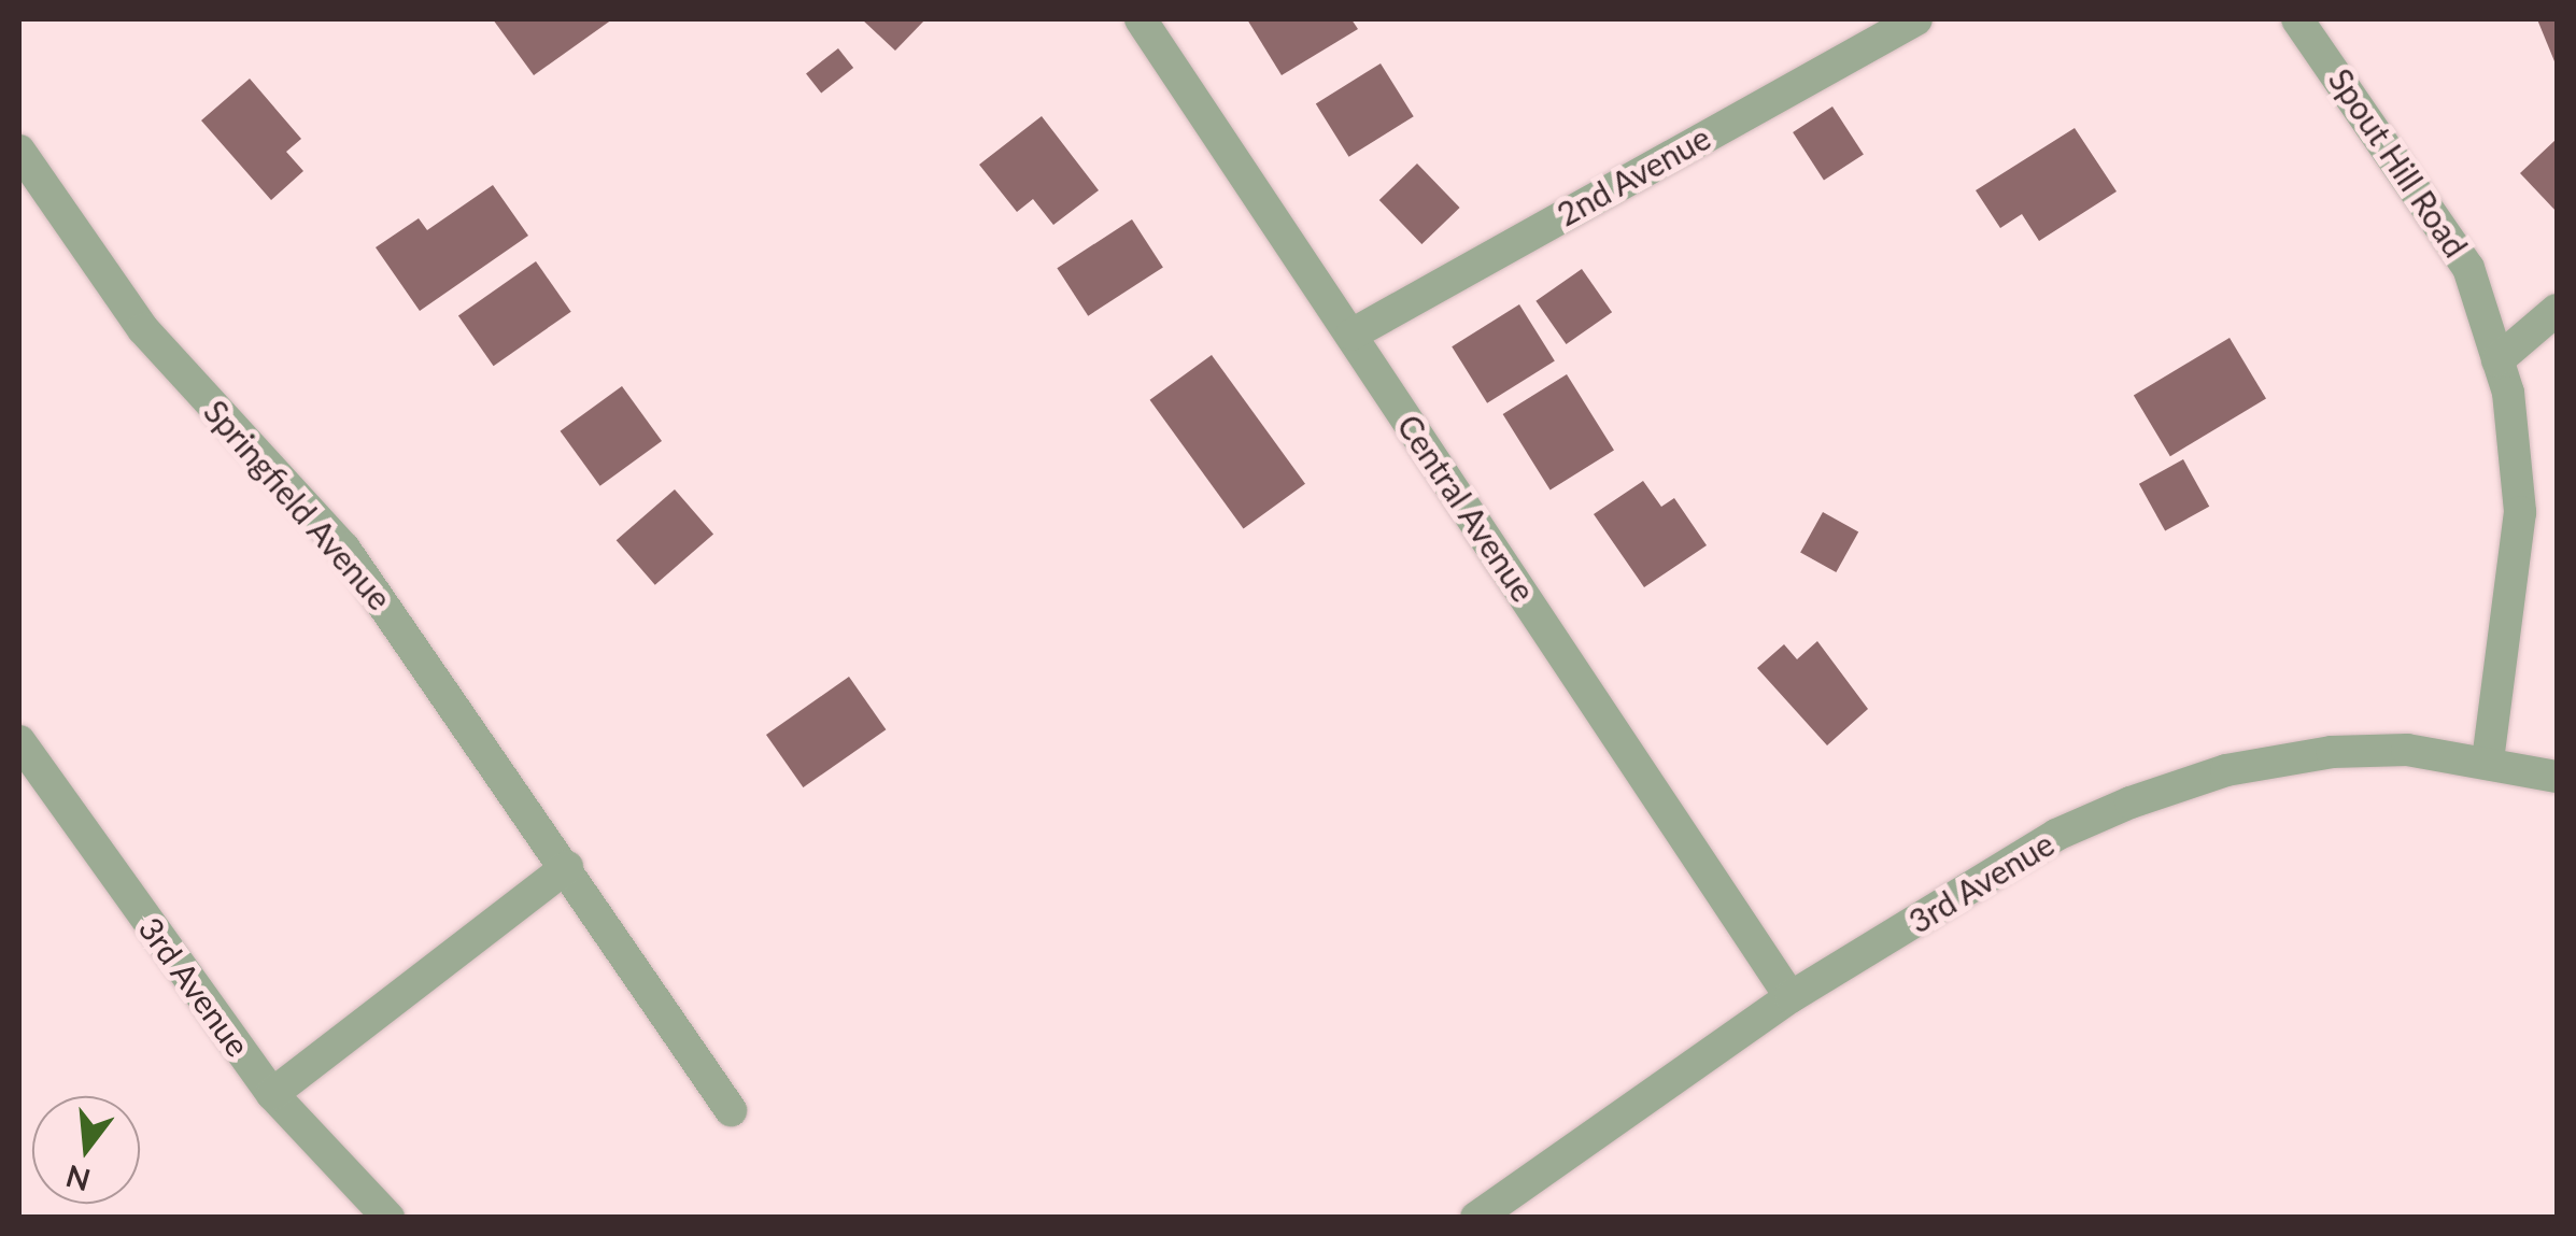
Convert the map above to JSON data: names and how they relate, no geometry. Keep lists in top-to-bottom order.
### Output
{
  "streets": {
    "street": [
      "Spout Hill Road",
      "2nd Avenue",
      "Springfield Avenue",
      "Central Avenue",
      "3rd Avenue"
    ]
  },
  "crossings": [
    ["Spout Hill Road", "3rd Avenue"],
    ["2nd Avenue", "Central Avenue"],
    ["Central Avenue", "3rd Avenue"]
  ],
  "north": "bottom"
}
